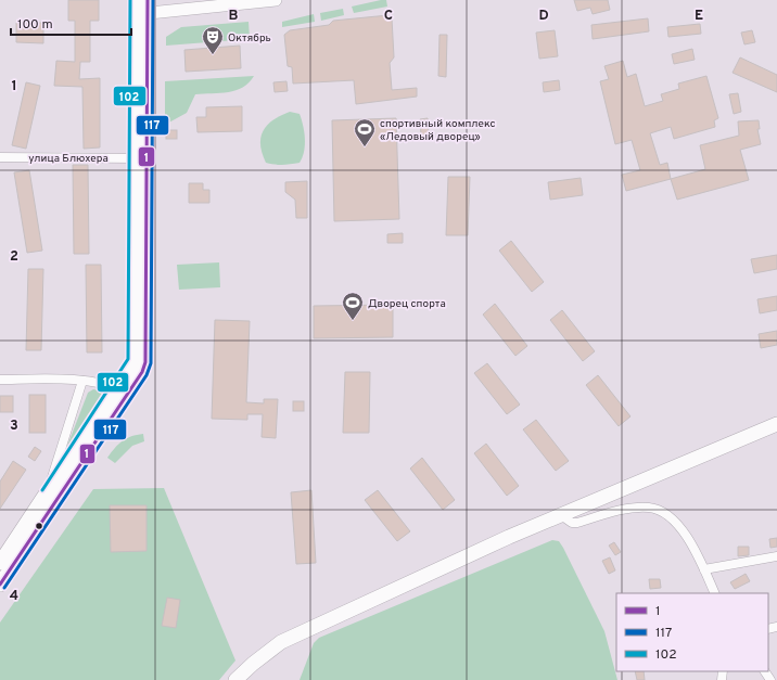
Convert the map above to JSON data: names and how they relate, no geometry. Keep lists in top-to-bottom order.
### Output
{
  "streets": {
    "street": ["улица Блюхера"]
  },
  "places": {
    "theatre": ["Октябрь"],
    "sports": ["спортивный комплекс «Ледовый дворец»", "Дворец спорта"]
  },
  "lines": ["transit line 1", "transit line 117", "transit line 102"],
  "legend": ["1", "117", "102"],
  "scale_bar": "100 m",
  "grid": {
    "columns": [
      "B",
      "C",
      "D",
      "E"
    ],
    "rows": [
      "1",
      "2",
      "3",
      "4"
    ]
  }
}
